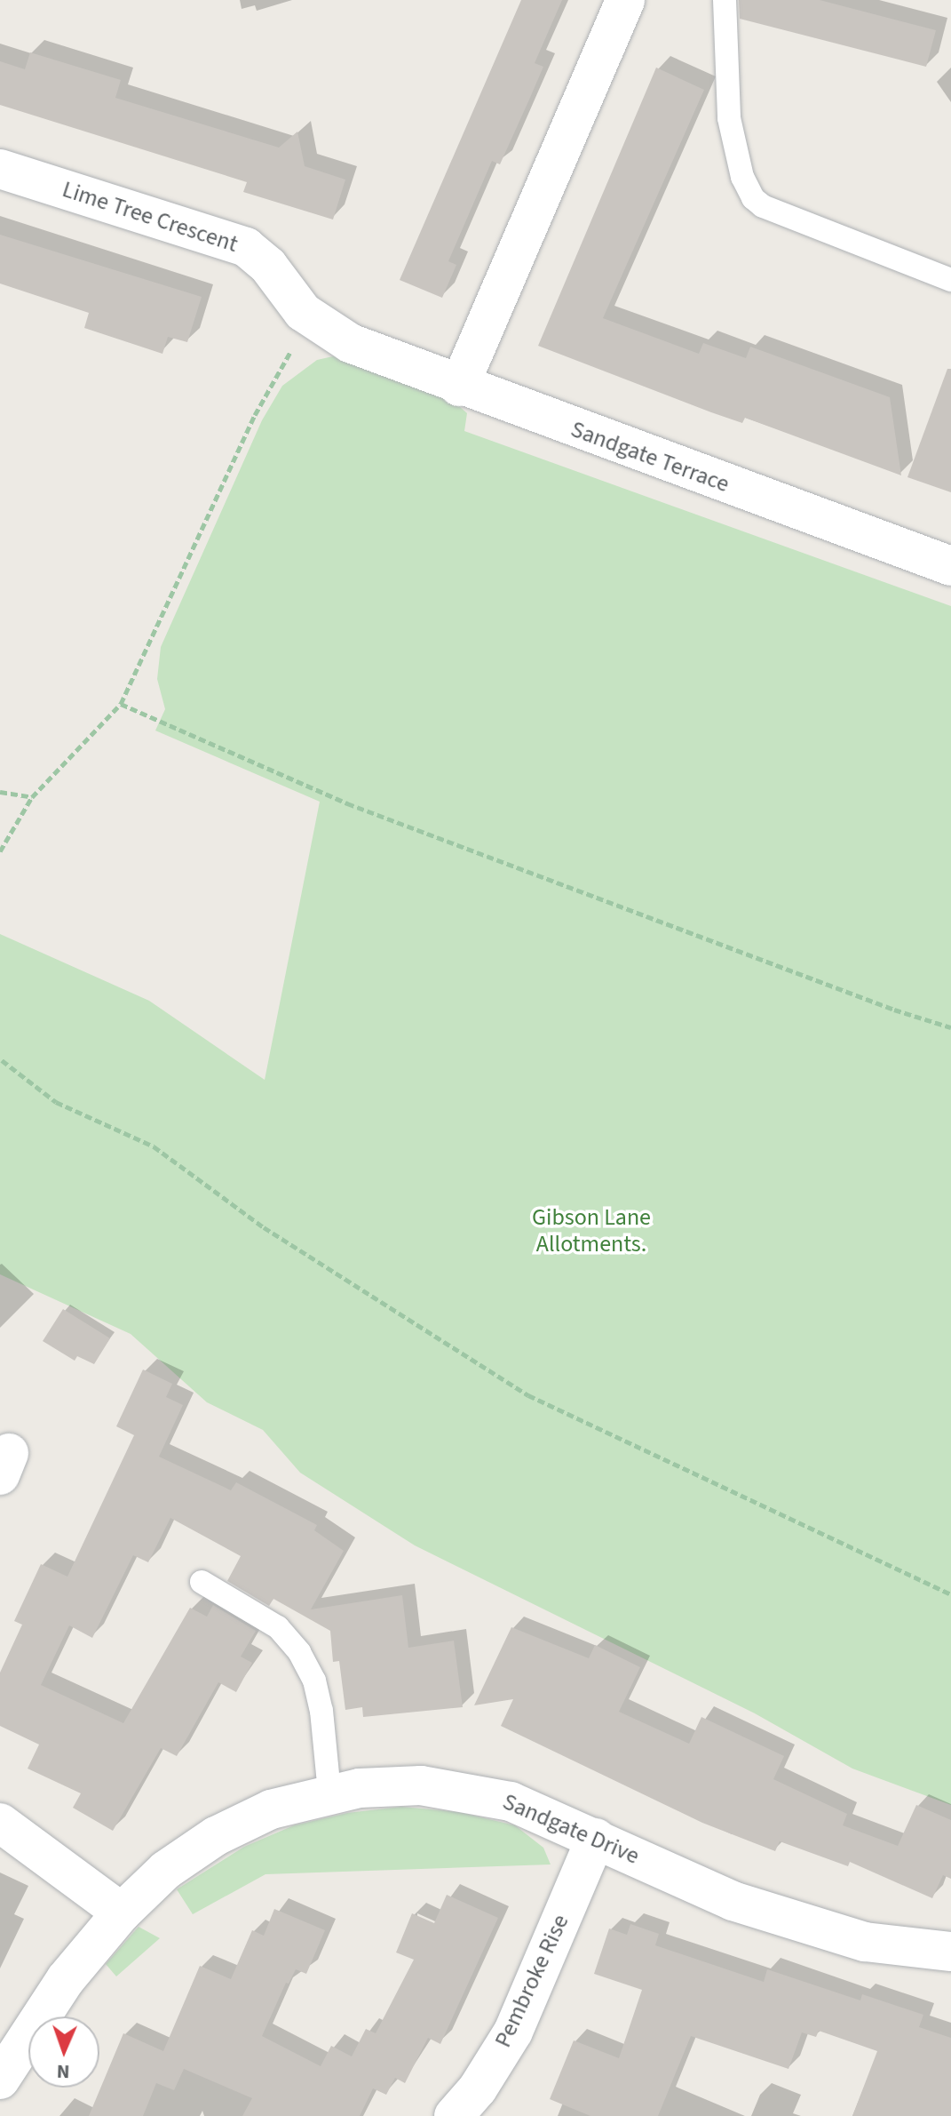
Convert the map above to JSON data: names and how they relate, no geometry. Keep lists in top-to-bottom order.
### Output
{
  "streets": {
    "street": [
      "Lime Tree Crescent",
      "Sandgate Terrace",
      "Sandgate Drive",
      "Pembroke Rise"
    ]
  },
  "crossings": [
    ["Lime Tree Crescent", "Sandgate Terrace"],
    ["Sandgate Drive", "Pembroke Rise"]
  ],
  "parks": ["Gibson Lane Allotments."],
  "north": "bottom"
}
